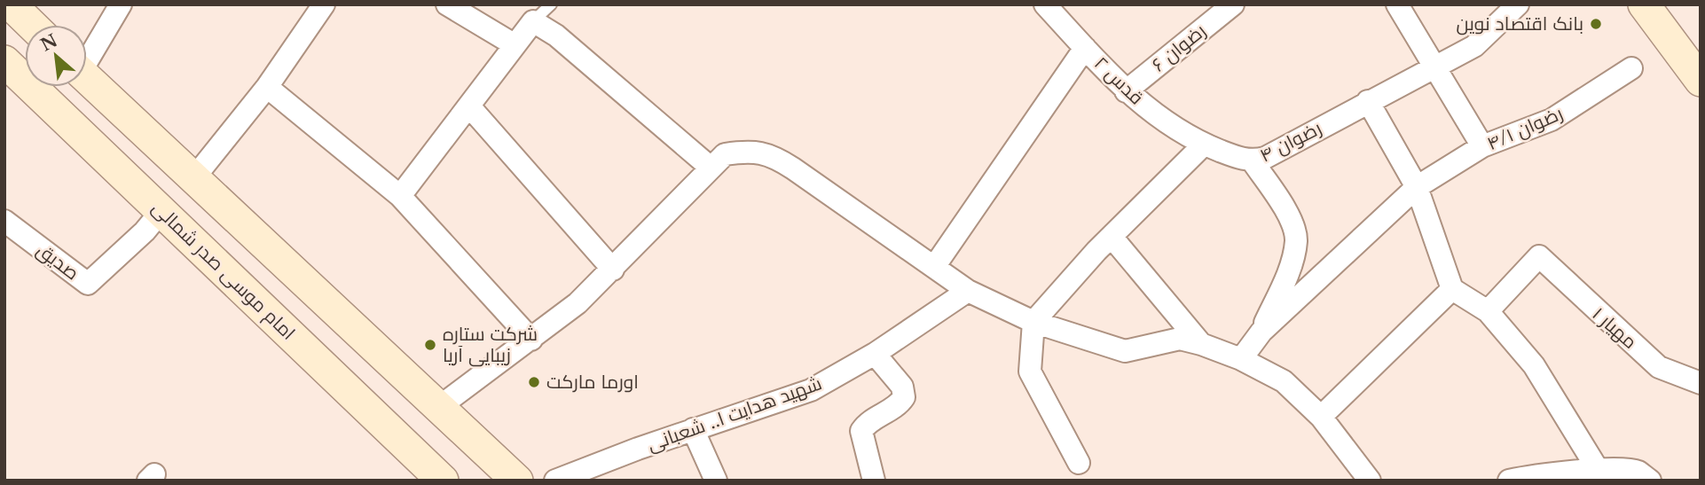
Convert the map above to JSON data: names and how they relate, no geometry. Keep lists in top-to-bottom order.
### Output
{
  "streets": {
    "main road": ["امام موسی صدر شمالی"],
    "street": [
      "رضوان ۶",
      "قدس ۲",
      "رضوان ۴/۱",
      "رضوان ۴",
      "صدیق",
      "مهیار ۱",
      "شهید هدایت ا.. شعبانی"
    ]
  },
  "crossings": [
    ["رضوان ۶", "قدس ۲"],
    ["قدس ۲", "رضوان ۴"],
    ["صدیق", "امام موسی صدر شمالی"]
  ],
  "places": ["بانک اقتصاد نوین", "شرکت ستاره زیبایی آریا", "اورما مارکت"],
  "north": "top left"
}
